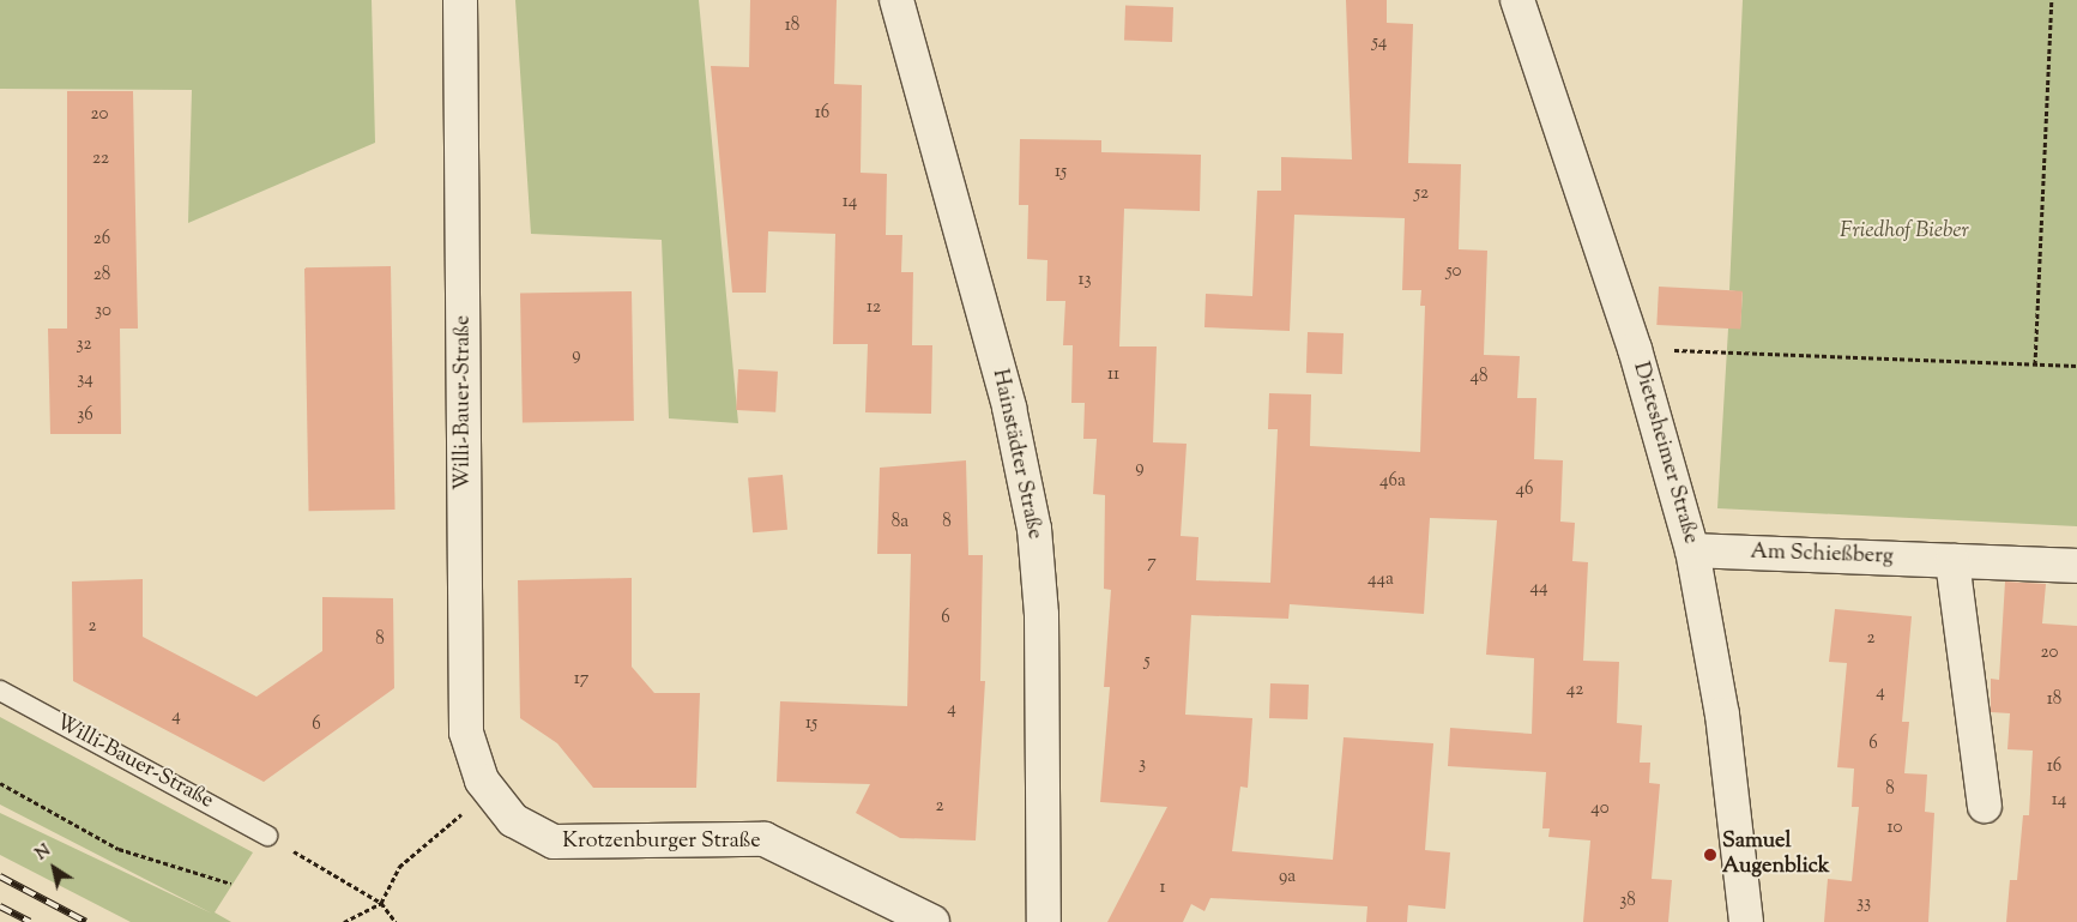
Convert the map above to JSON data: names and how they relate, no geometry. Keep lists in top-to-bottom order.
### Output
{
  "streets": {
    "street": [
      "Willi-Bauer-Straße",
      "Dietesheimer Straße",
      "Hainstädter Straße",
      "Am Schießberg",
      "Krotzenburger Straße"
    ]
  },
  "crossings": [
    ["Willi-Bauer-Straße", "Krotzenburger Straße"],
    ["Dietesheimer Straße", "Am Schießberg"]
  ],
  "parks": ["Friedhof Bieber"],
  "places": ["Samuel Augenblick"],
  "house_numbers": [
    "18",
    "54",
    "16",
    "20",
    "22",
    "15",
    "52",
    "14",
    "26",
    "50",
    "28",
    "13",
    "12",
    "30",
    "32",
    "9",
    "11",
    "48",
    "34",
    "36",
    "9",
    "46a",
    "46",
    "8a",
    "8",
    "7",
    "44a",
    "44",
    "6",
    "2",
    "2",
    "8",
    "20",
    "5",
    "17",
    "42",
    "4",
    "18",
    "4",
    "4",
    "15",
    "6",
    "6",
    "3",
    "16",
    "8",
    "14",
    "2",
    "40",
    "10",
    "9a",
    "1",
    "38",
    "33"
  ],
  "north": "top left"
}
